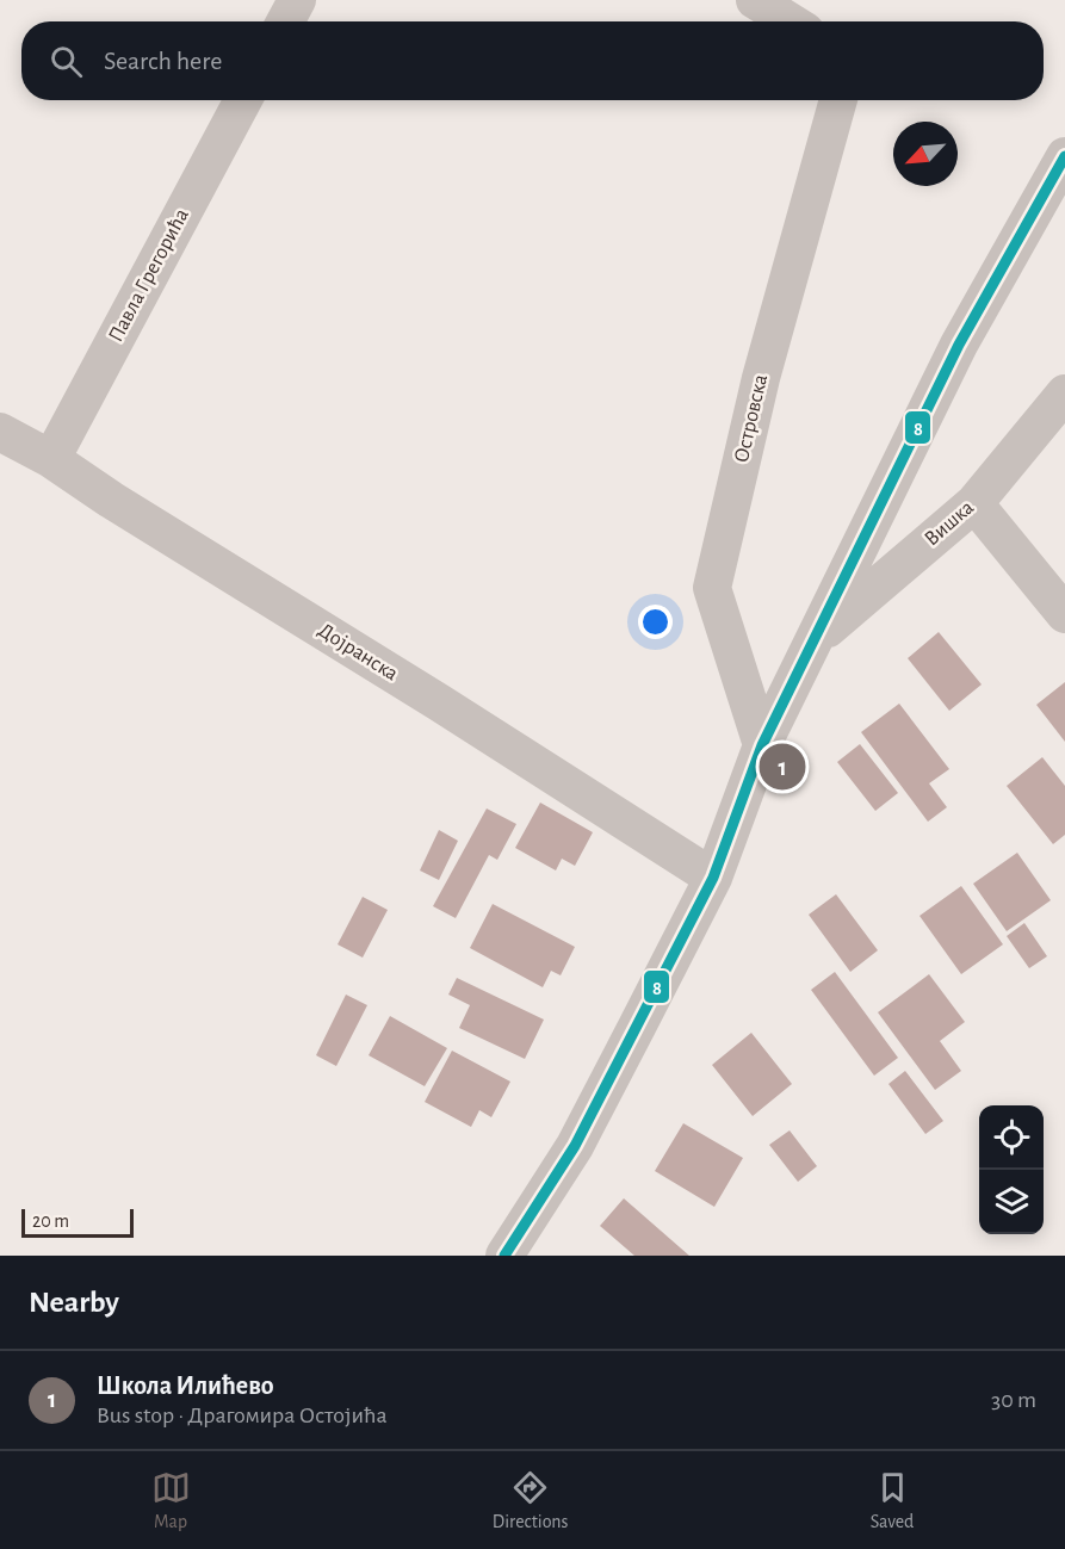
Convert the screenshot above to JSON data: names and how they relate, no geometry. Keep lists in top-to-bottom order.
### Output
{
  "streets": {
    "street": [
      "Павла Грегорића",
      "Островска",
      "Вишка",
      "Дојранска"
    ]
  },
  "crossings": [
    ["Павла Грегорића", "Дојранска"]
  ],
  "lines": ["transit line 8"],
  "scale_bar": "20 m",
  "north": "bottom left",
  "page": {
    "search": "Search here",
    "pins": "1",
    "scale": "20 m",
    "heading": "Nearby",
    "list": [
      {
        "mark": "1",
        "name": "Школа Илићево",
        "note": "Bus stop · Драгомира Остојића",
        "value": "30 m"
      }
    ],
    "nav": ["Map", "Directions", "Saved"]
  }
}
